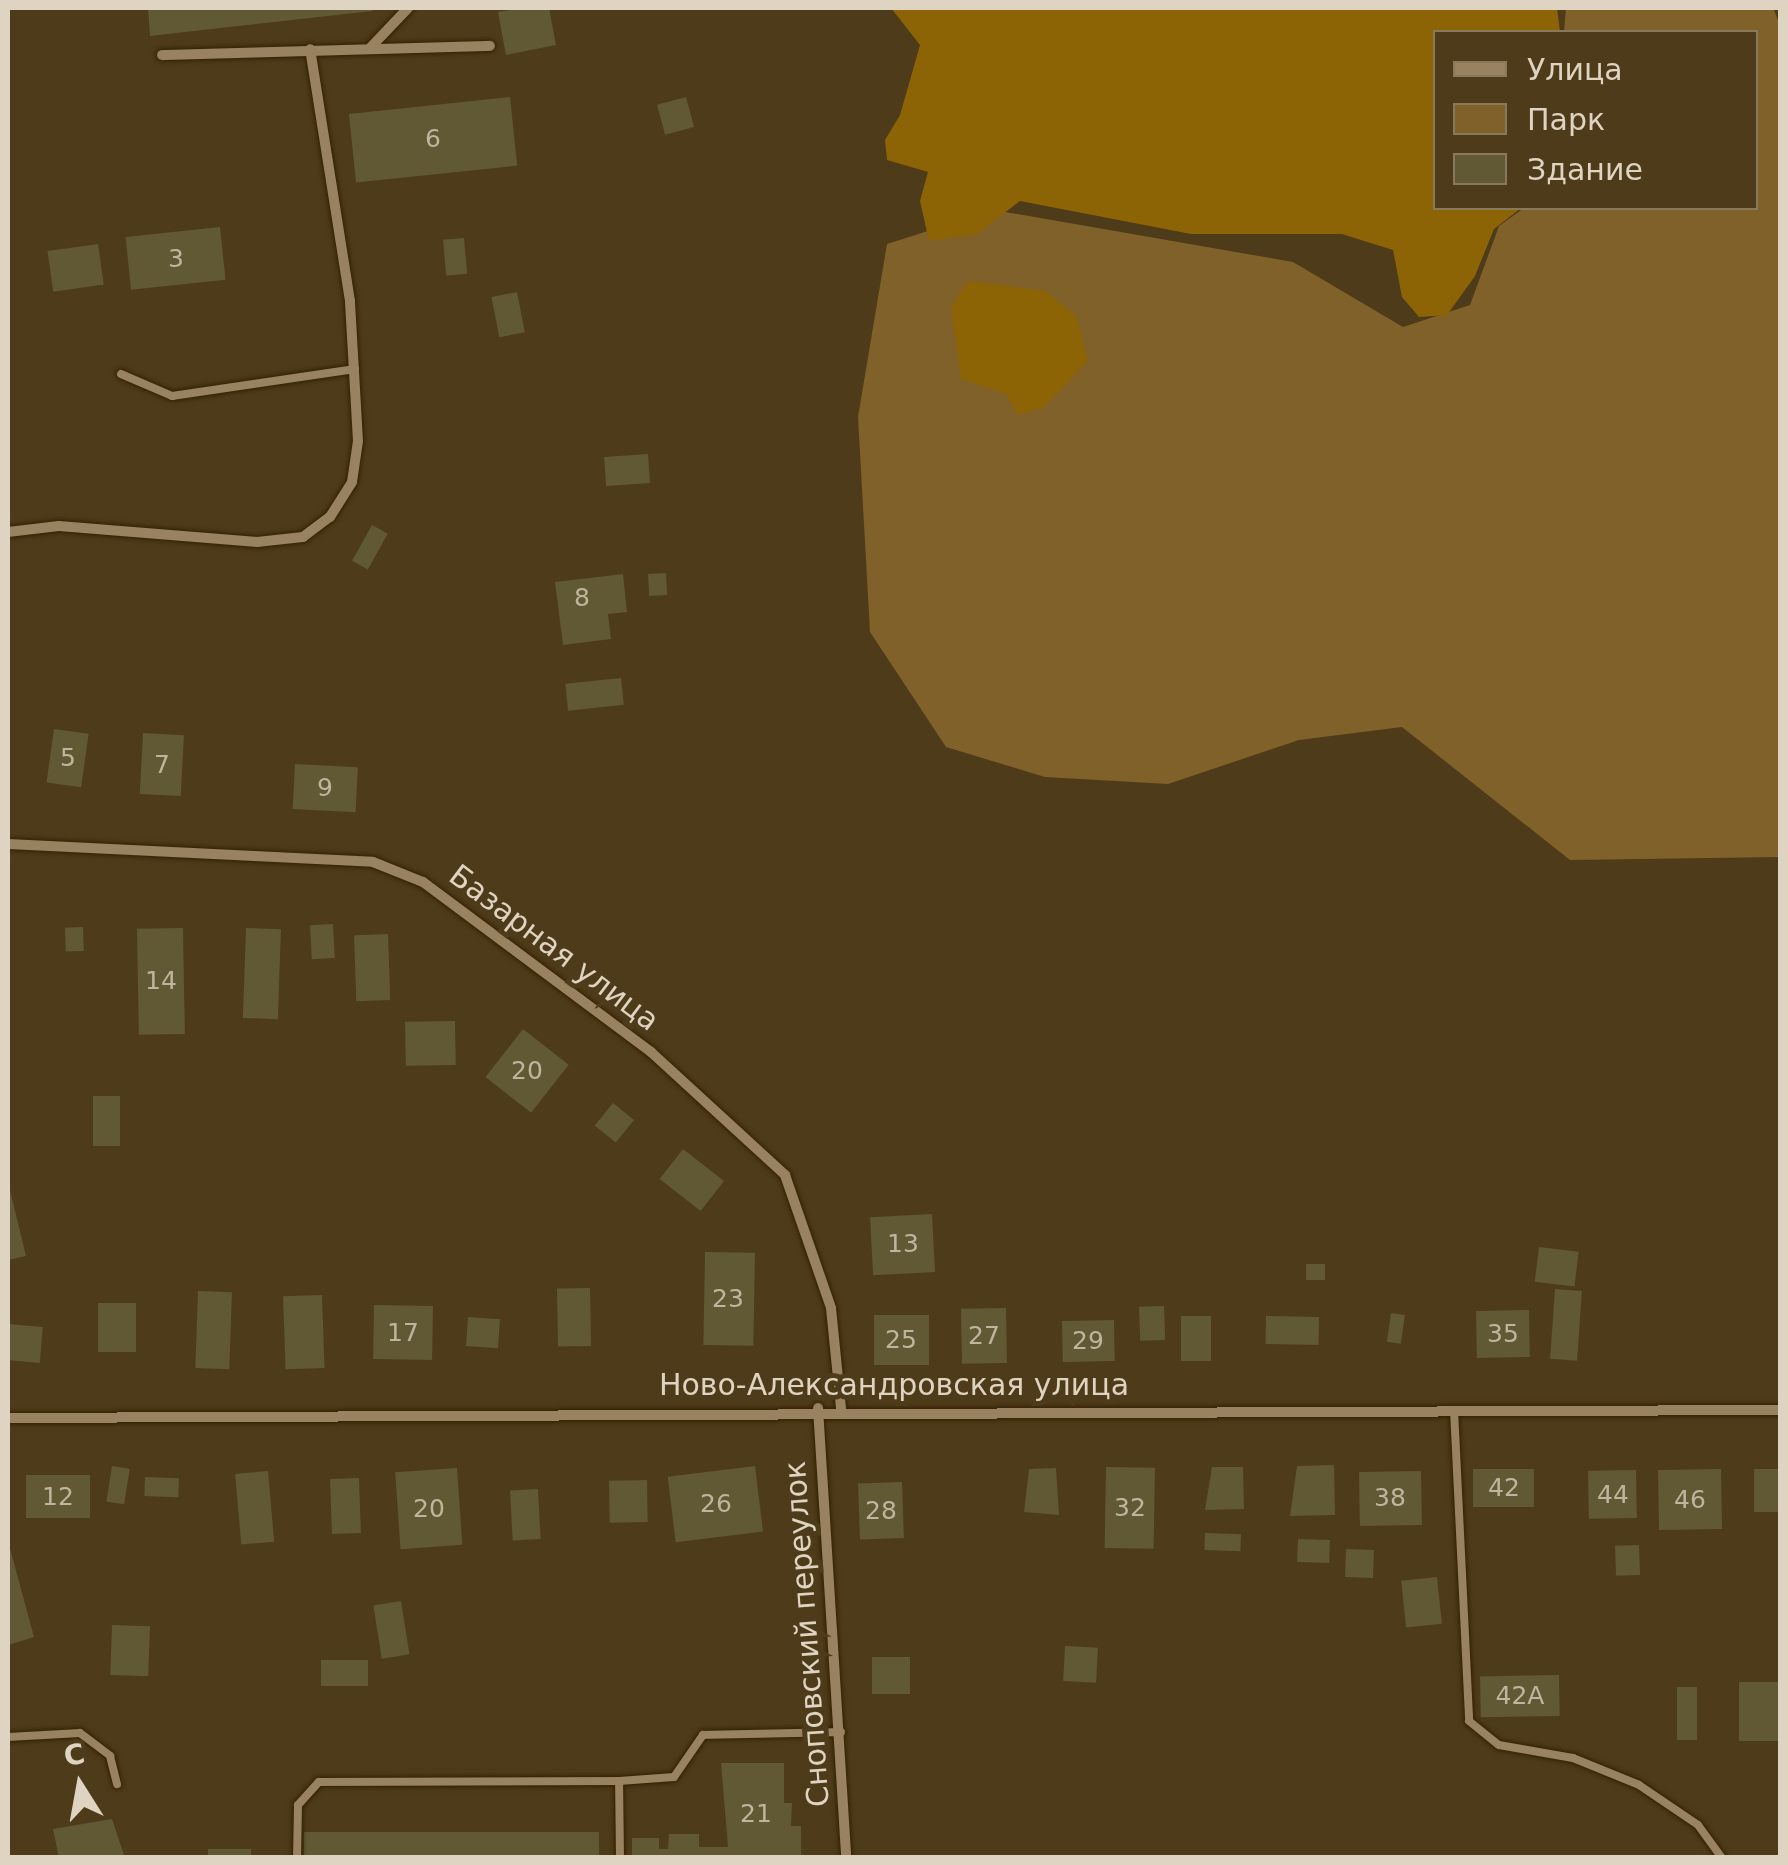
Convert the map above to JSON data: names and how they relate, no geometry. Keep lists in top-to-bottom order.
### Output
{
  "streets": {
    "street": ["Базарная улица", "Ново-Александровская улица", "Сноповский переулок"]
  },
  "crossings": [
    ["Базарная улица", "Ново-Александровская улица"],
    ["Ново-Александровская улица", "Сноповский переулок"]
  ],
  "house_numbers": [
    "6",
    "3",
    "8",
    "5",
    "7",
    "9",
    "14",
    "20",
    "13",
    "23",
    "17",
    "35",
    "27",
    "25",
    "29",
    "42",
    "44",
    "12",
    "38",
    "46",
    "26",
    "32",
    "20",
    "28",
    "42А",
    "21"
  ],
  "legend": ["Улица", "Парк", "Здание"],
  "north": "top"
}
